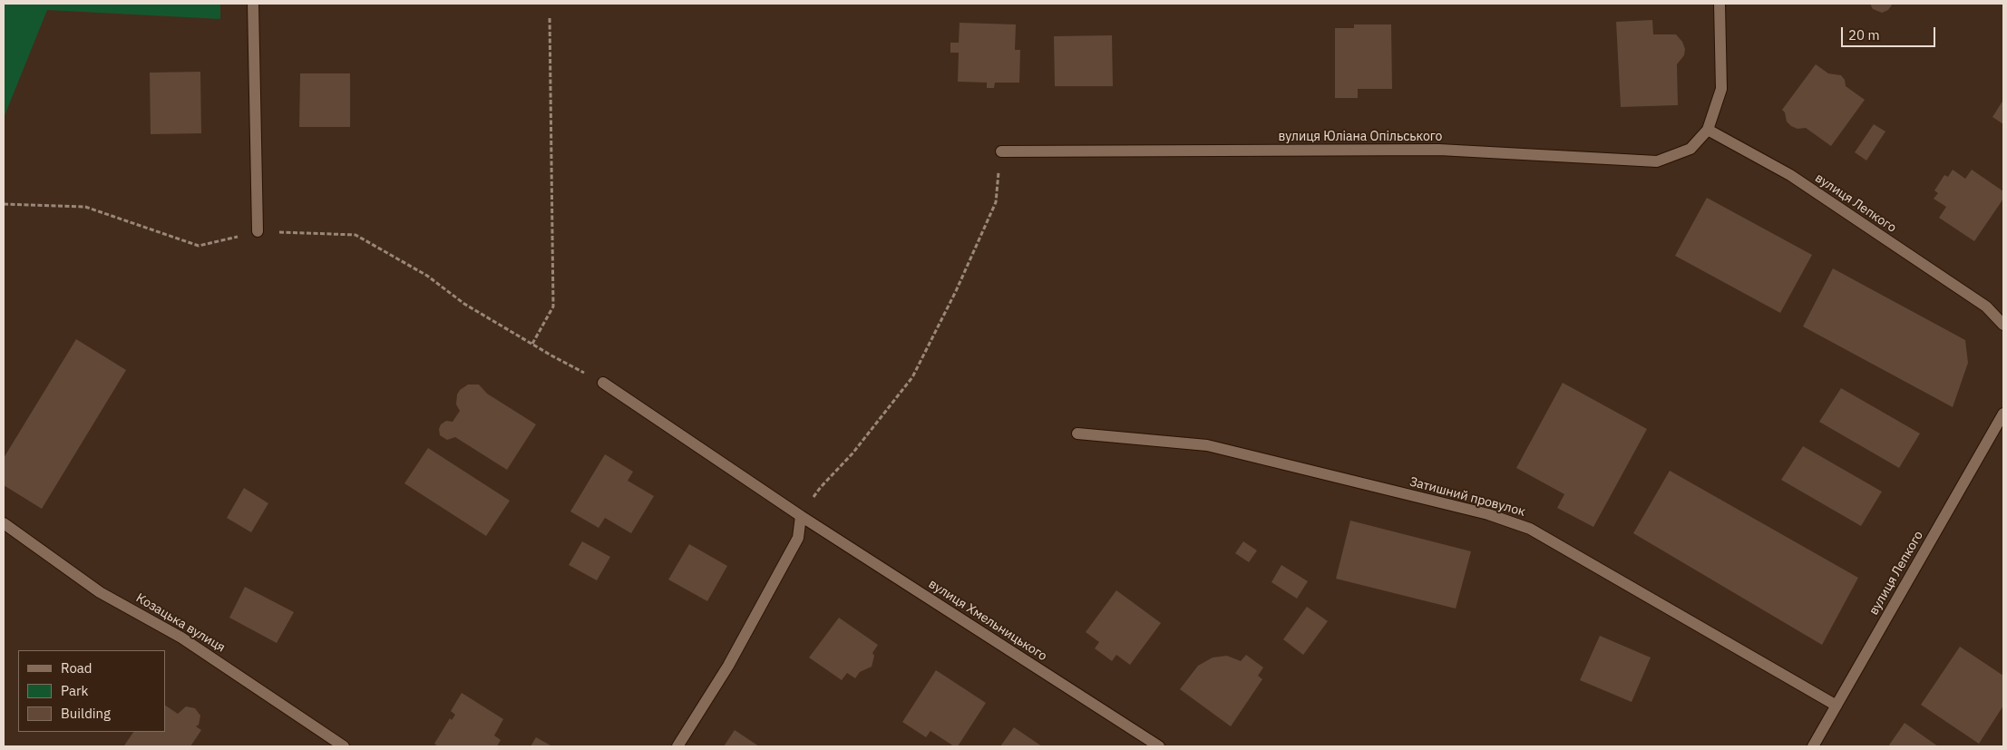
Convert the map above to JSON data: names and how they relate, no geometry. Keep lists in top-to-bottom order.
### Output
{
  "streets": {
    "street": [
      "вулиця Юліана Опільського",
      "вулиця Лепкого",
      "Затишний провулок",
      "вулиця Хмельницького",
      "Козацька вулиця"
    ]
  },
  "crossings": [
    ["вулиця Юліана Опільського", "вулиця Лепкого"],
    ["вулиця Лепкого", "Затишний провулок"]
  ],
  "legend": ["Road", "Park", "Building"],
  "scale_bar": "20 m"
}
